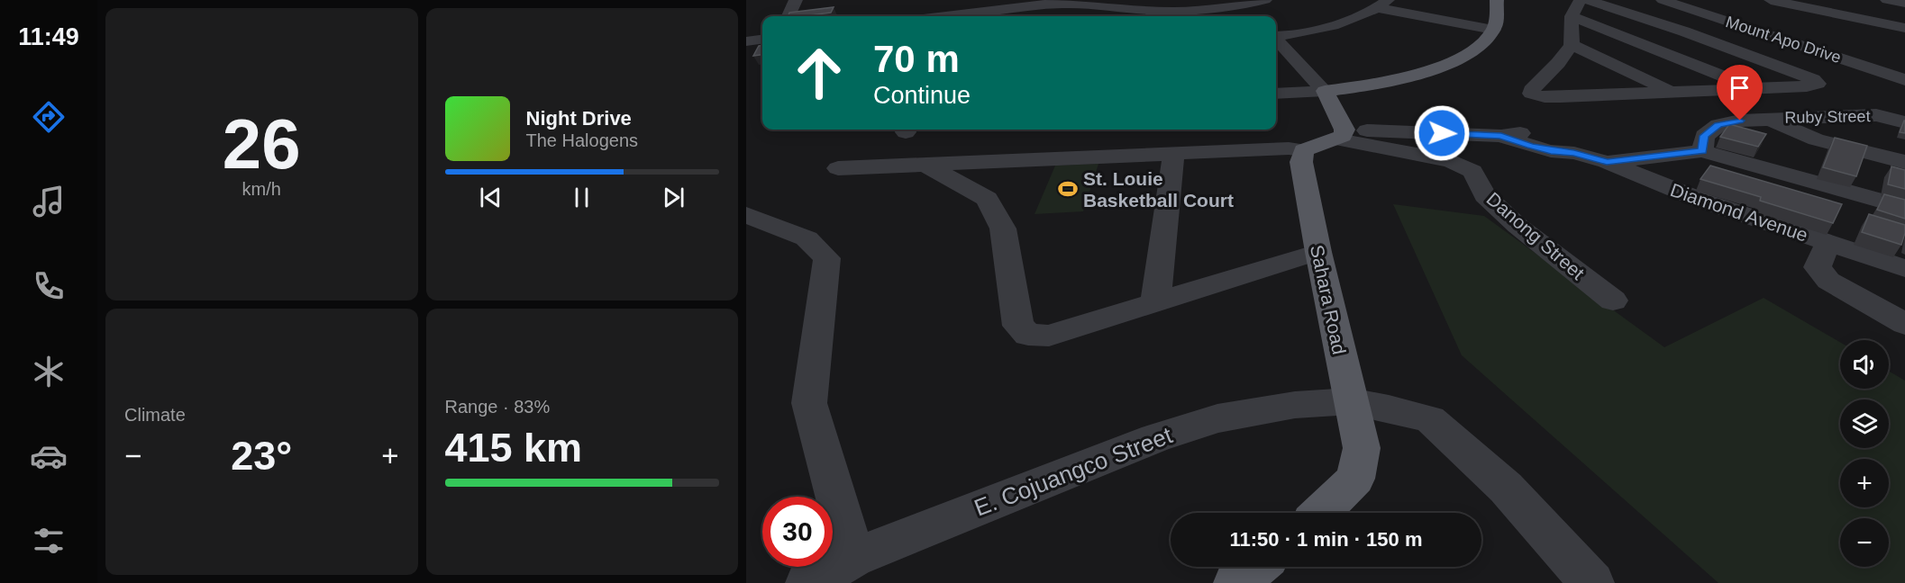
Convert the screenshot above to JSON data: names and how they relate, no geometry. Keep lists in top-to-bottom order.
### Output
{
  "streets": {
    "main road": ["Sahara Road"],
    "street": [
      "Mount Apo Drive",
      "Ruby Street",
      "Diamond Avenue",
      "Danong Street",
      "E. Cojuangco Street"
    ]
  },
  "crossings": [
    ["Diamond Avenue", "Danong Street"],
    ["Sahara Road", "E. Cojuangco Street"]
  ],
  "places": {
    "sports": ["St. Louie Basketball Court"]
  },
  "page": {
    "tabs": "11:49",
    "tile": [
      ["26", "km/h"],
      "Climate",
      ["Range · 83%", "415 km"]
    ],
    "turn": ["70 m", "Continue"],
    "song": ["Night Drive", "The Halogens"],
    "map_buttons": ["+", "−"],
    "heat": ["−", "23°", "+"],
    "limit": "30",
    "trip": "11:50 · 1 min · 150 m"
  }
}
